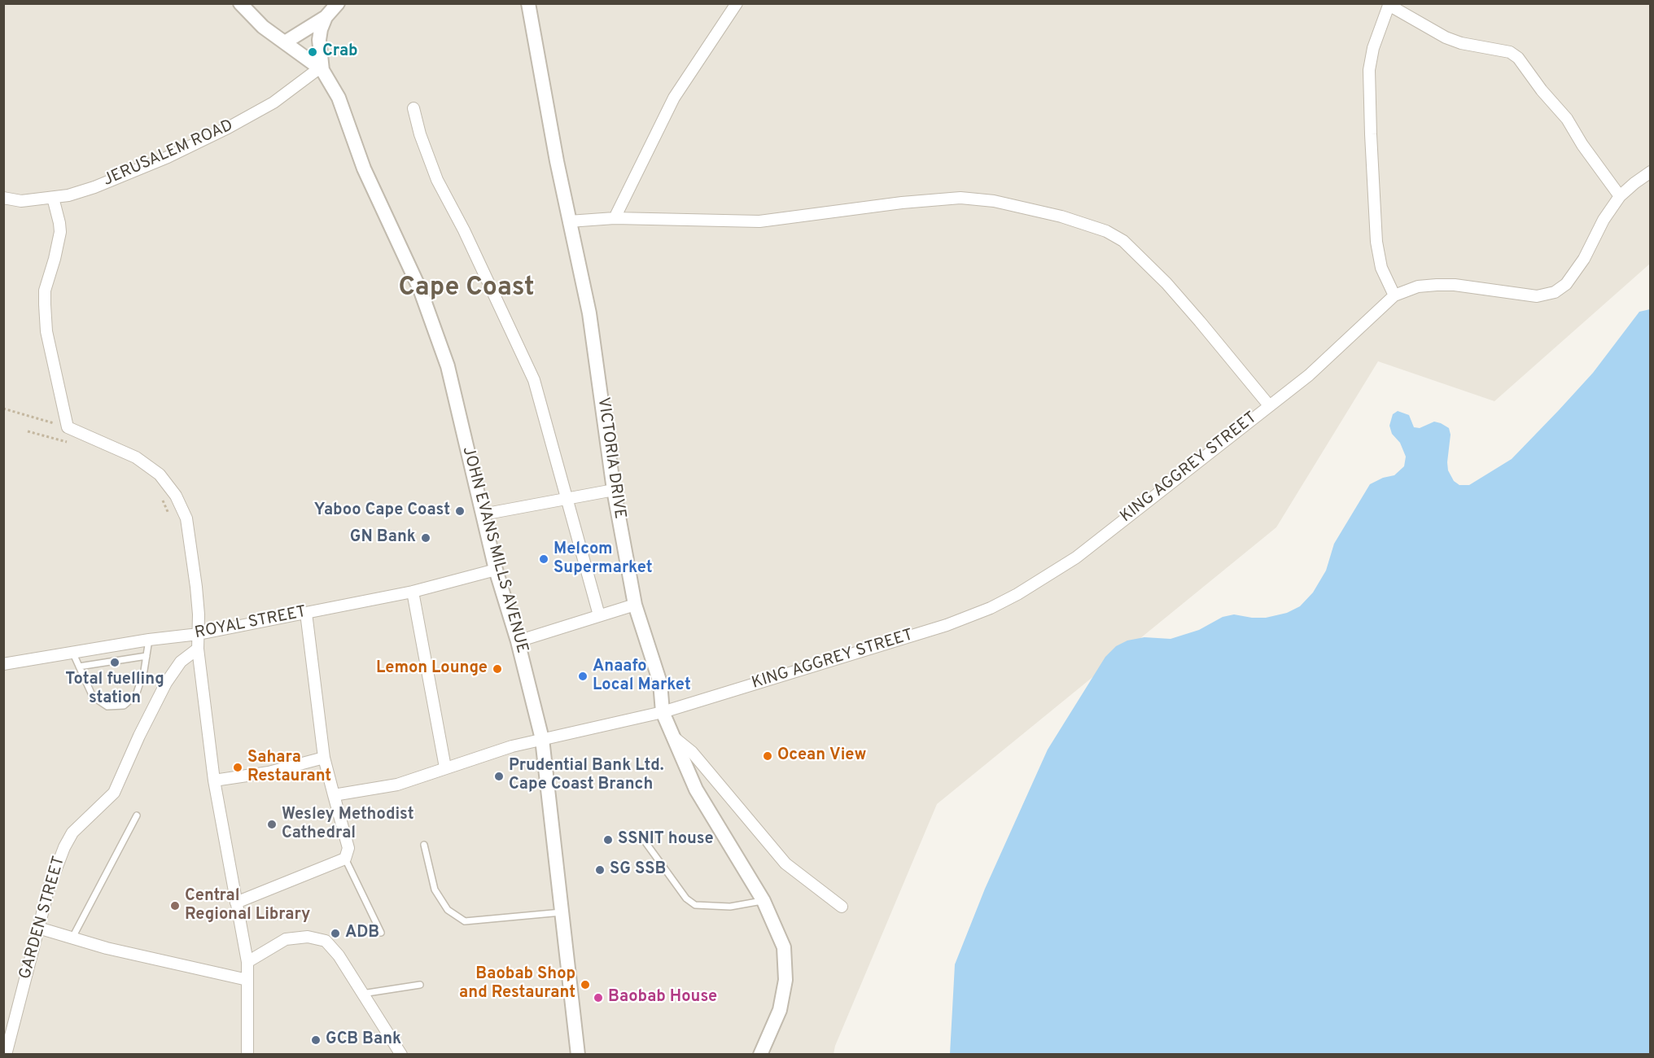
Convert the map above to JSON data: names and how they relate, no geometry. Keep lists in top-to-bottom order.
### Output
{
  "streets": {
    "street": [
      "JERUSALEM ROAD",
      "VICTORIA DRIVE",
      "KING AGGREY STREET",
      "JOHN EVANS MILLS AVENUE",
      "ROYAL STREET",
      "GARDEN STREET"
    ]
  },
  "crossings": [
    ["JERUSALEM ROAD", "JOHN EVANS MILLS AVENUE"],
    ["VICTORIA DRIVE", "KING AGGREY STREET"],
    ["KING AGGREY STREET", "JOHN EVANS MILLS AVENUE"],
    ["JOHN EVANS MILLS AVENUE", "ROYAL STREET"]
  ],
  "districts": ["Cape Coast"],
  "places": [
    "Crab",
    "Yaboo Cape Coast",
    "GN Bank",
    "Melcom Supermarket",
    "Total fuelling station",
    "Lemon Lounge",
    "Anaafo Local Market",
    "Ocean View",
    "Sahara Restaurant",
    "Prudential Bank Ltd. Cape Coast Branch",
    "Wesley Methodist Cathedral",
    "SSNIT house",
    "SG SSB",
    "Central Regional Library",
    "ADB",
    "Baobab Shop and Restaurant",
    "Baobab House",
    "GCB Bank"
  ]
}
